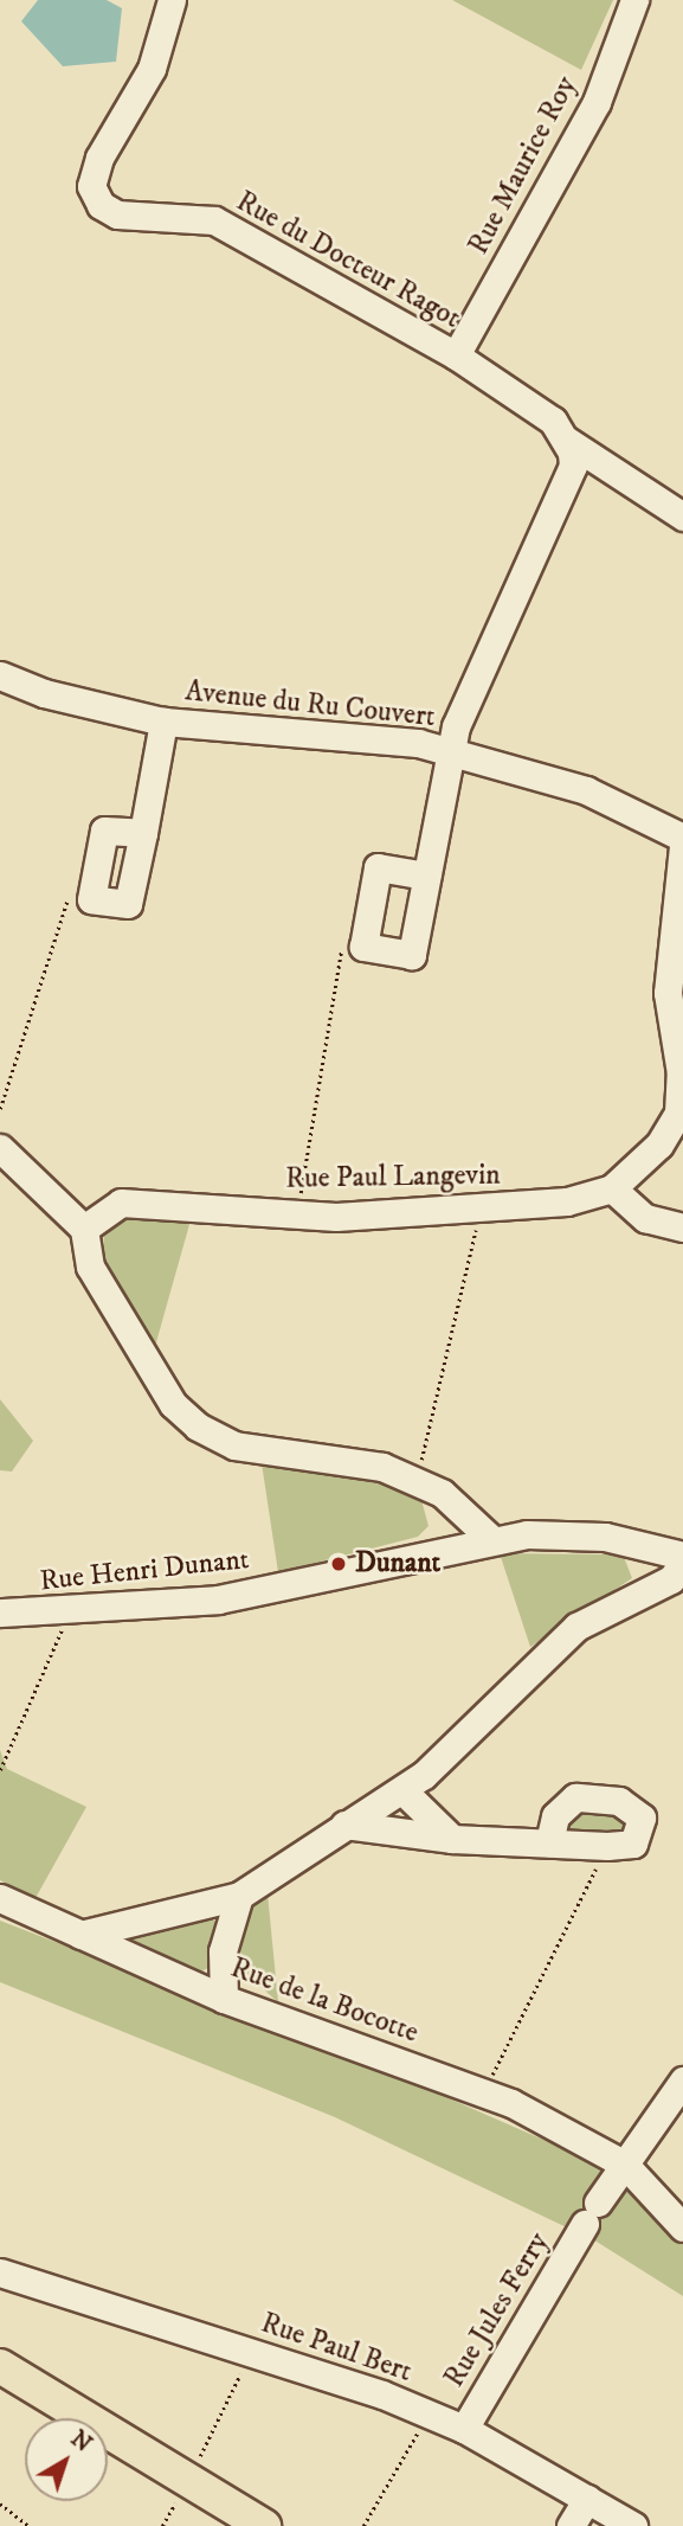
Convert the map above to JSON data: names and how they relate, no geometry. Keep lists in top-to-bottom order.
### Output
{
  "streets": {
    "street": [
      "Rue Maurice Roy",
      "Rue du Docteur Ragot",
      "Avenue du Ru Couvert",
      "Rue Paul Langevin",
      "Rue Henri Dunant",
      "Rue de la Bocotte",
      "Rue Jules Ferry",
      "Rue Paul Bert"
    ]
  },
  "crossings": [
    ["Rue Maurice Roy", "Rue du Docteur Ragot"],
    ["Rue de la Bocotte", "Rue Jules Ferry"],
    ["Rue Jules Ferry", "Rue Paul Bert"]
  ],
  "places": ["Dunant"],
  "north": "top right"
}
